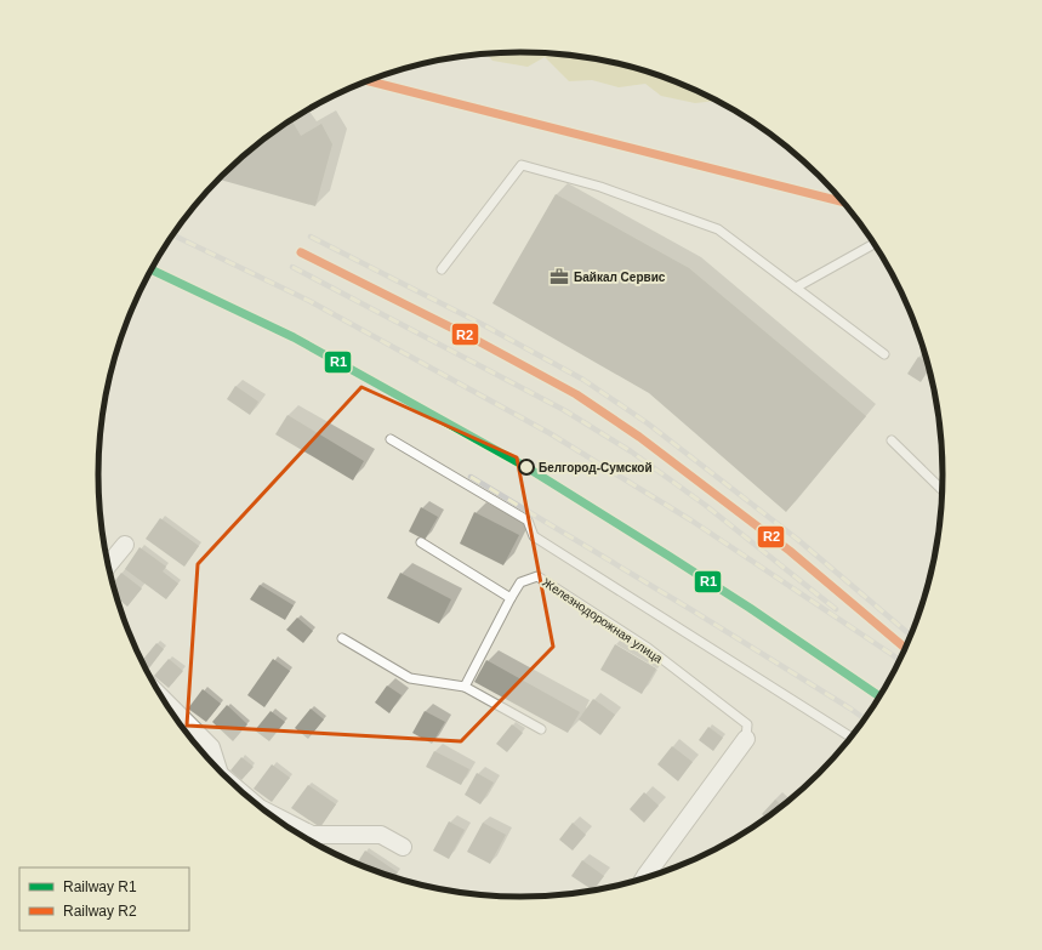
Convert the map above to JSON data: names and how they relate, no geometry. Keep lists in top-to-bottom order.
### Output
{
  "streets": {
    "lane": ["Железнодорожная улица"]
  },
  "places": {
    "office": ["Байкал Сервис"],
    "other": ["Белгород-Сумской"]
  },
  "lines": ["rail line R2", "rail line R1"],
  "legend": ["Railway R1", "Railway R2"]
}
